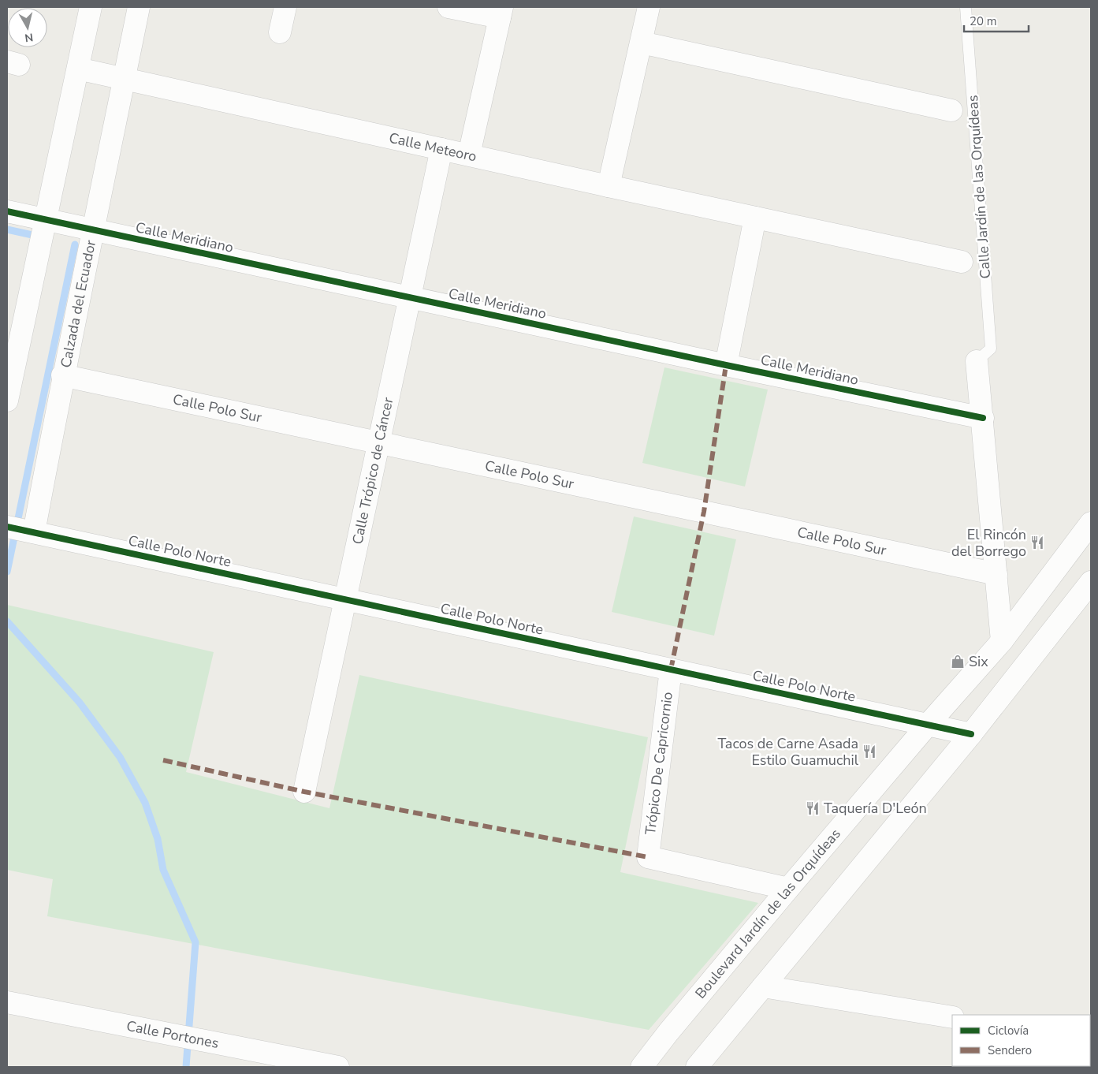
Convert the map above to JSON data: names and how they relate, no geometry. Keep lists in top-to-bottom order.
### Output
{
  "streets": {
    "street": [
      "Calle Meteoro",
      "Calle Meridiano",
      "Calzada del Ecuador",
      "Calle Polo Sur",
      "Calle Trópico de Cáncer",
      "Calle Polo Norte",
      "Trópico De Capricornio",
      "Boulevard Jardín de las Orquídeas",
      "Calle Portones"
    ],
    "lane": ["Calle Jardín de las Orquídeas"]
  },
  "crossings": [
    ["Calle Meteoro", "Calzada del Ecuador"],
    ["Calle Meteoro", "Calle Trópico de Cáncer"],
    ["Calle Meridiano", "Calzada del Ecuador"],
    ["Calle Meridiano", "Calle Trópico de Cáncer"],
    ["Calzada del Ecuador", "Calle Polo Sur"],
    ["Calzada del Ecuador", "Calle Polo Norte"],
    ["Calle Polo Sur", "Calle Trópico de Cáncer"],
    ["Calle Trópico de Cáncer", "Calle Polo Norte"],
    ["Calle Polo Norte", "Trópico De Capricornio"],
    ["Calle Polo Norte", "Boulevard Jardín de las Orquídeas"],
    ["Trópico De Capricornio", "Boulevard Jardín de las Orquídeas"]
  ],
  "places": {
    "restaurant": ["El Rincón del Borrego", "Tacos de Carne Asada Estilo Guamuchil", "Taquería D'León"],
    "shop": ["Six"]
  },
  "legend": ["Ciclovía", "Sendero"],
  "scale_bar": "20 m",
  "north": "bottom"
}
